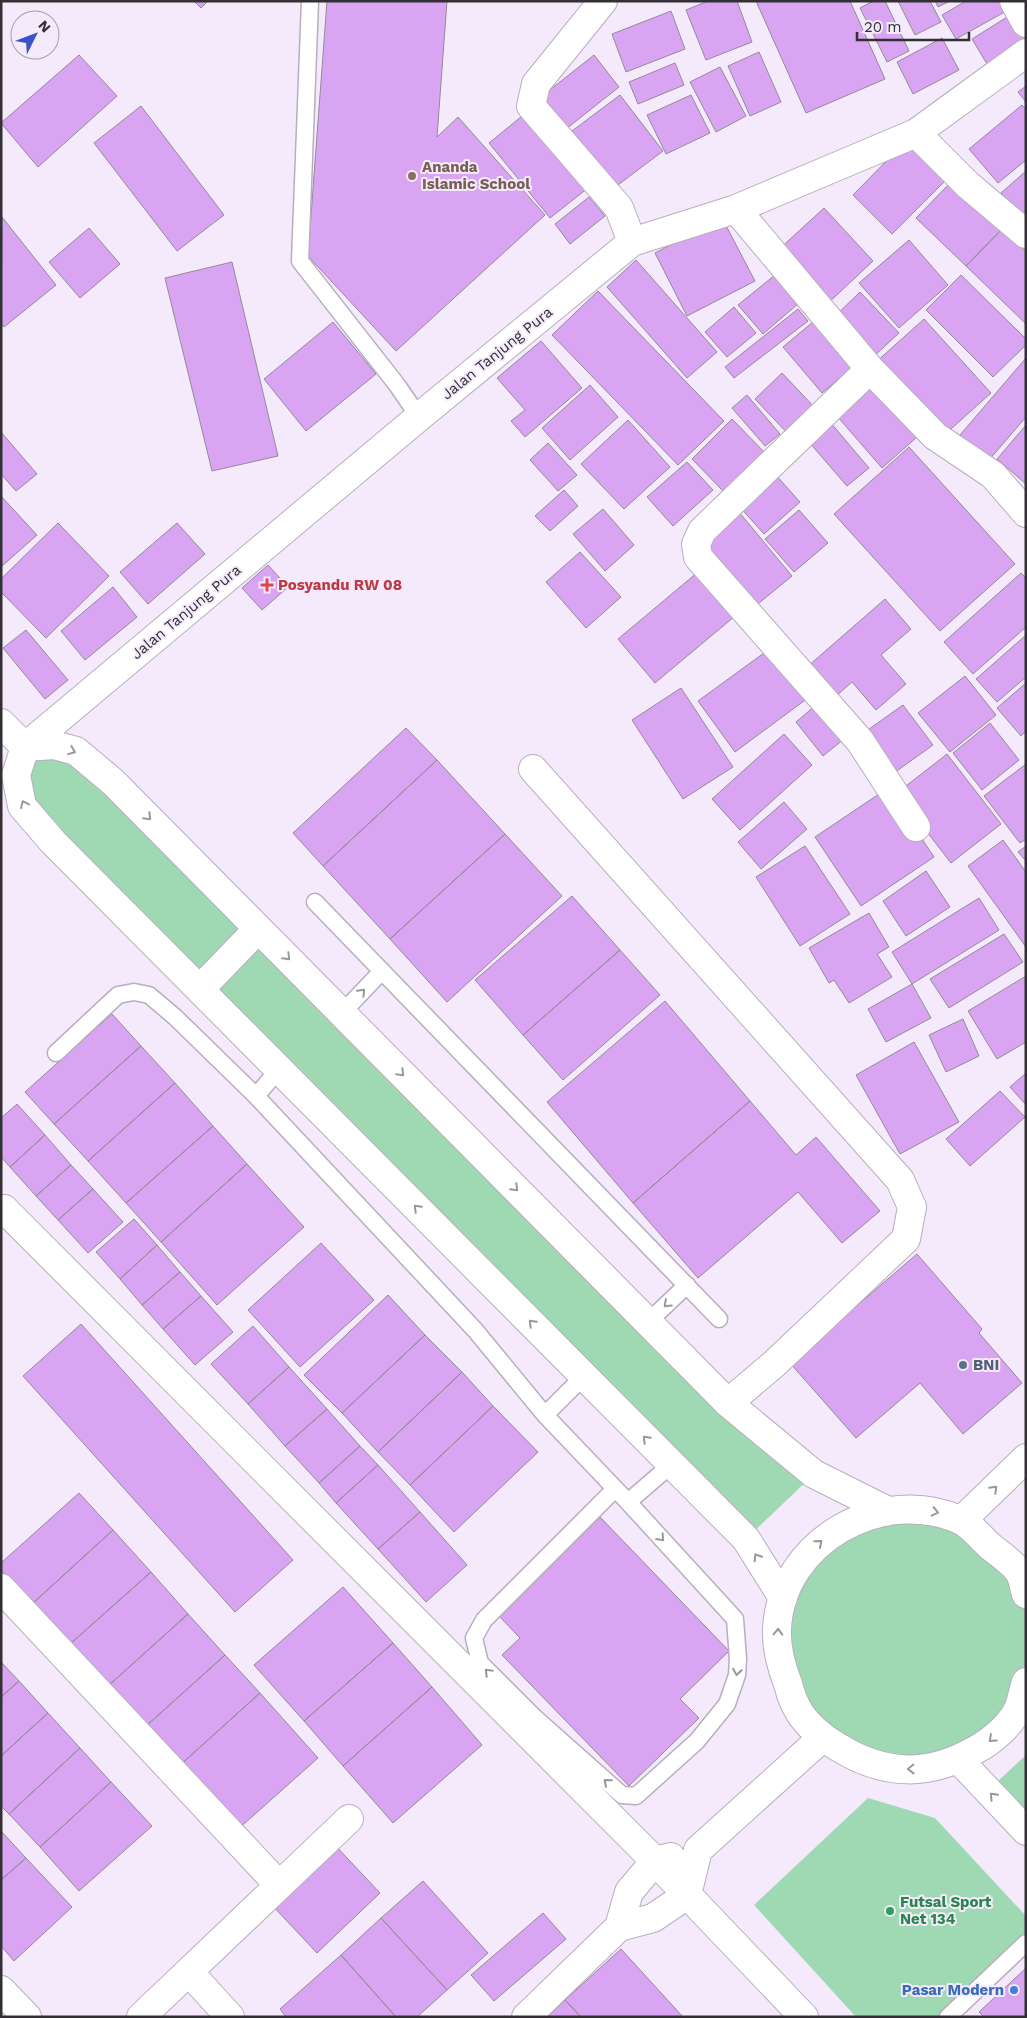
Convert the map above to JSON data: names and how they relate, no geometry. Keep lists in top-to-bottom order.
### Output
{
  "streets": {
    "street": ["Jalan Tanjung Pura"]
  },
  "places": {
    "other": [
      "Ananda Islamic School",
      "BNI",
      "Futsal Sport Net 134",
      "Pasar Modern"
    ],
    "health": ["Posyandu RW 08"]
  },
  "scale_bar": "20 m",
  "north": "top right"
}
